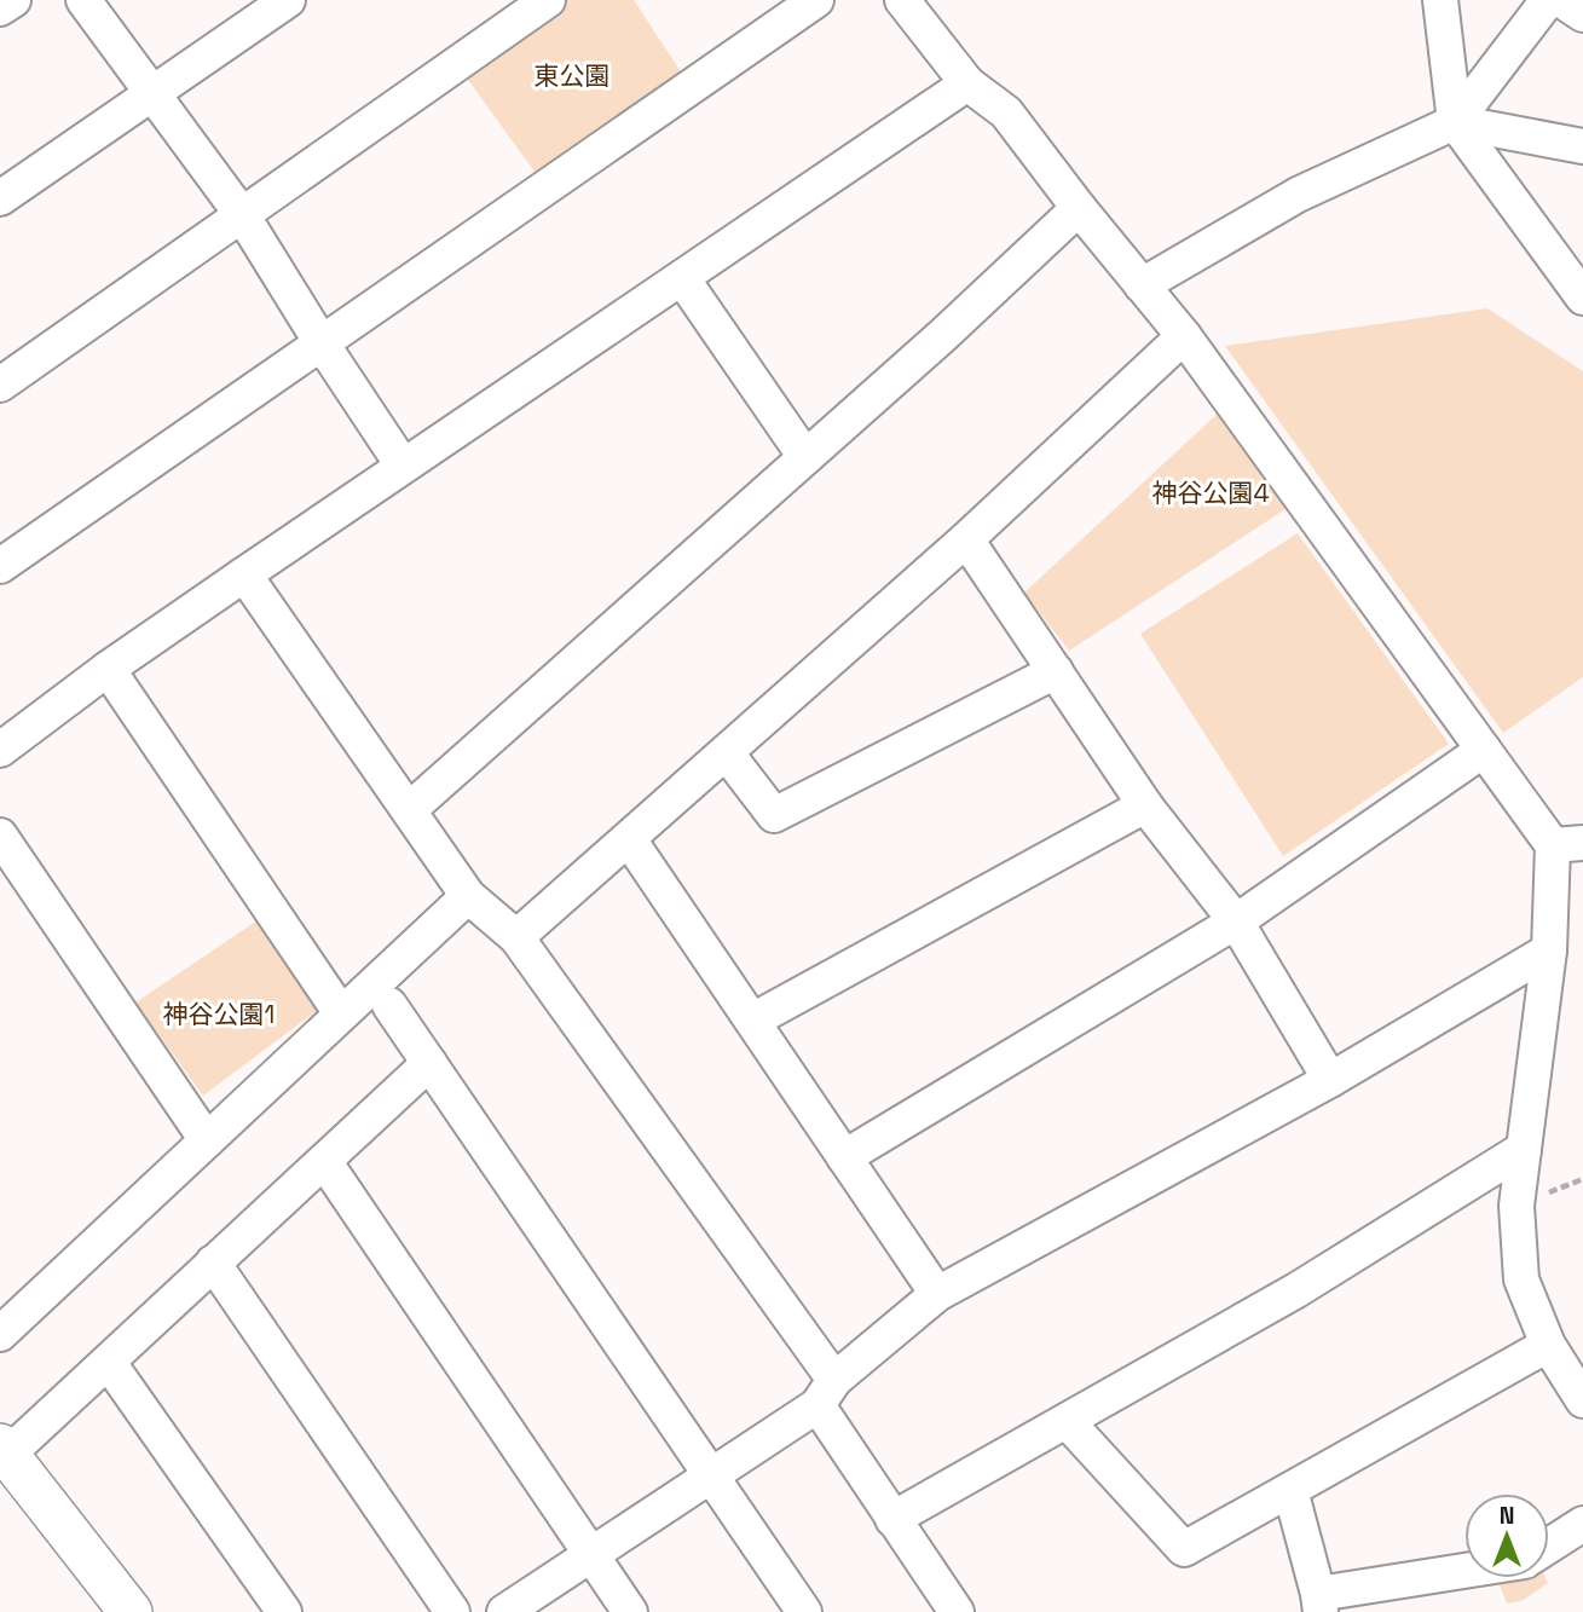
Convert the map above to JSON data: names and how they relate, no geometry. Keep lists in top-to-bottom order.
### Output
{
  "parks": ["東公園", "神谷公園4", "神谷公園1"],
  "north": "top"
}
